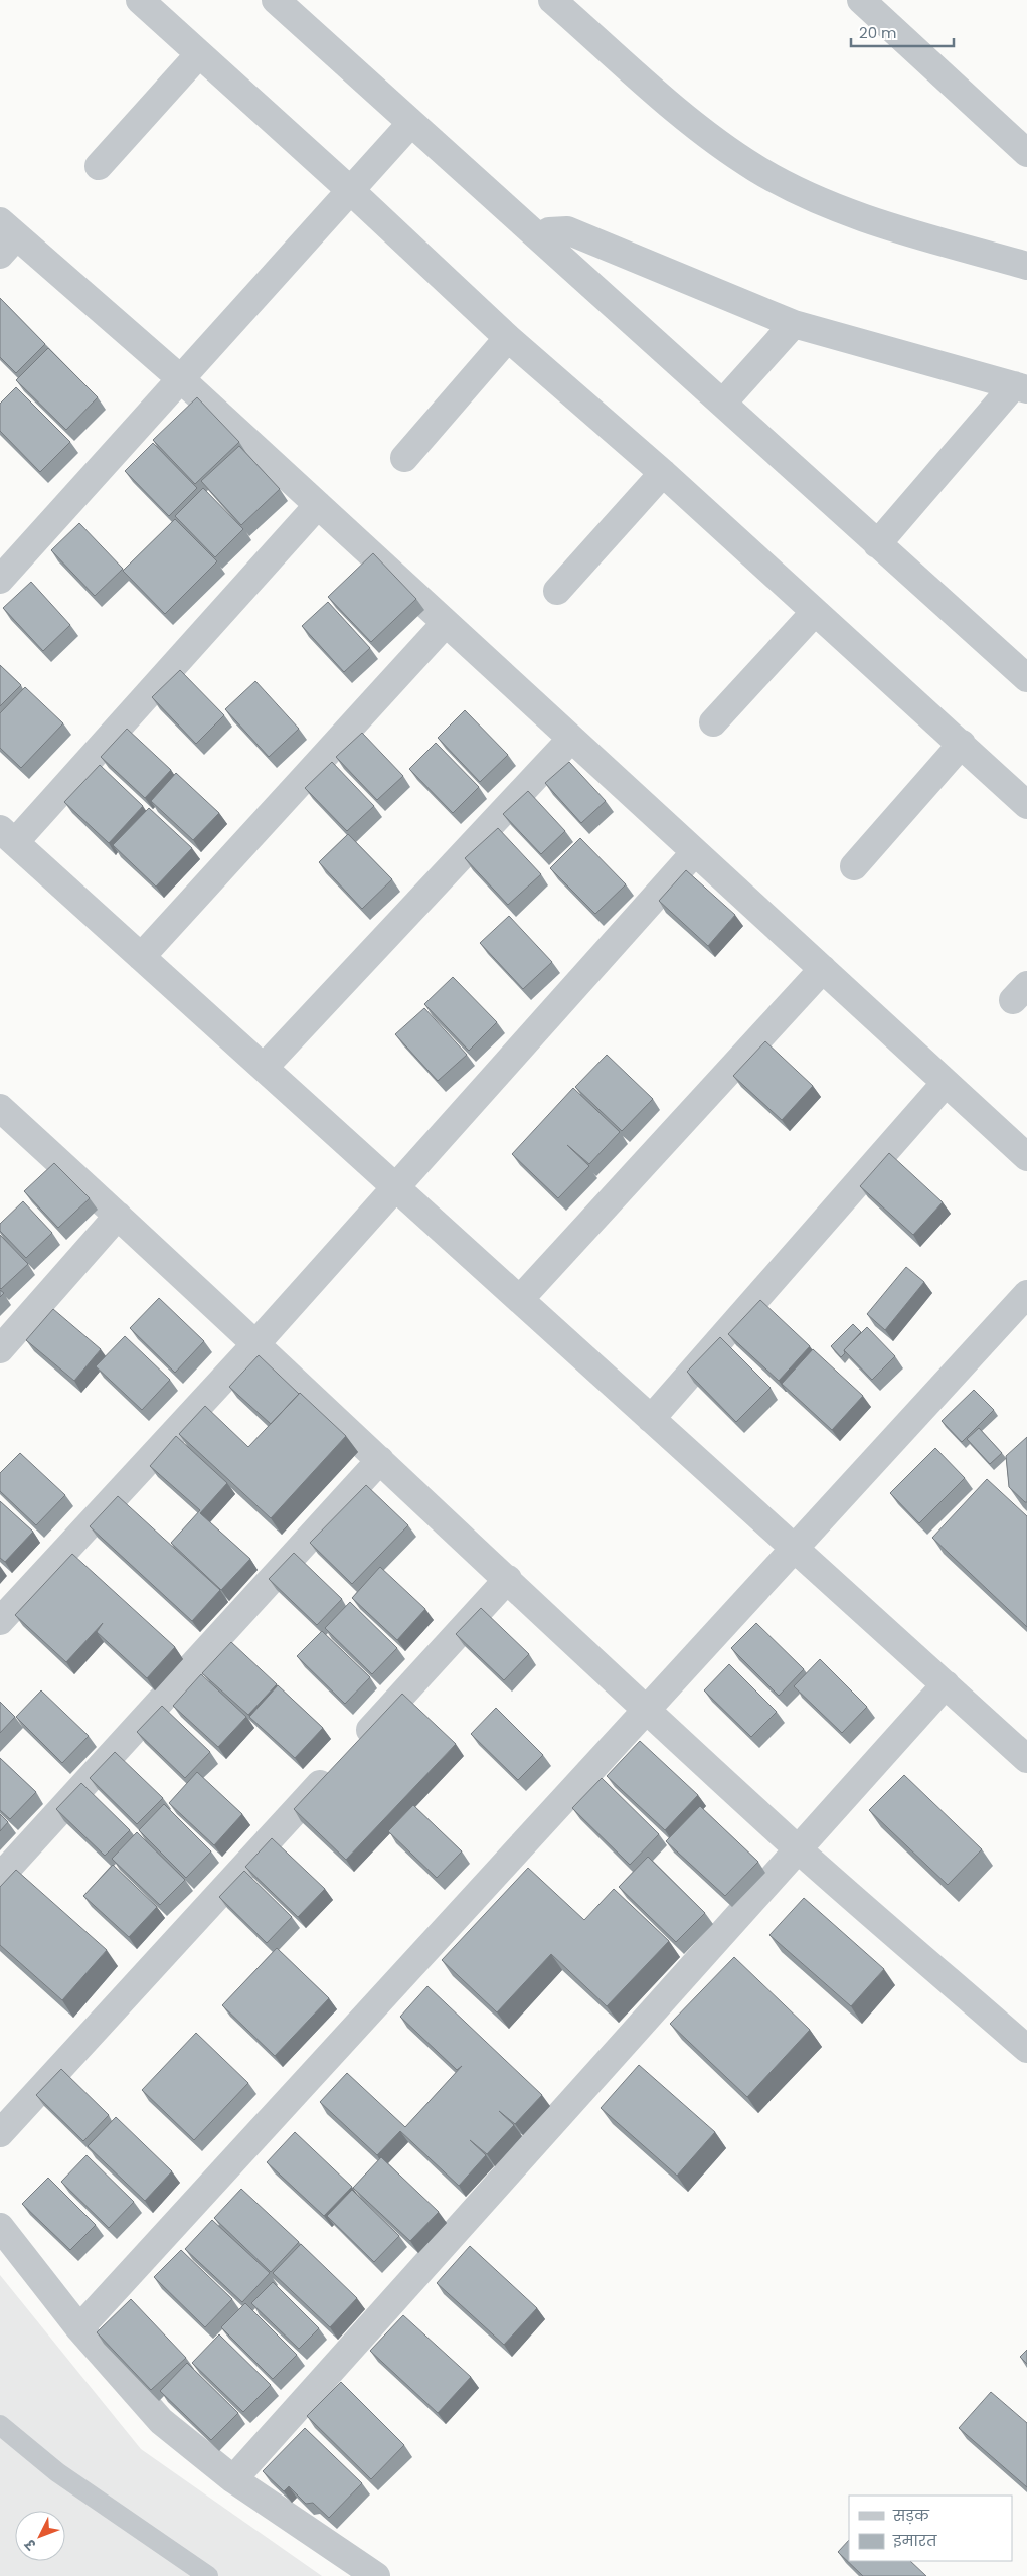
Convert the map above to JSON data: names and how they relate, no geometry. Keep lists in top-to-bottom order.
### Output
{
  "legend": ["सड़क", "इमारत"],
  "scale_bar": "20 m",
  "north": "bottom left"
}
